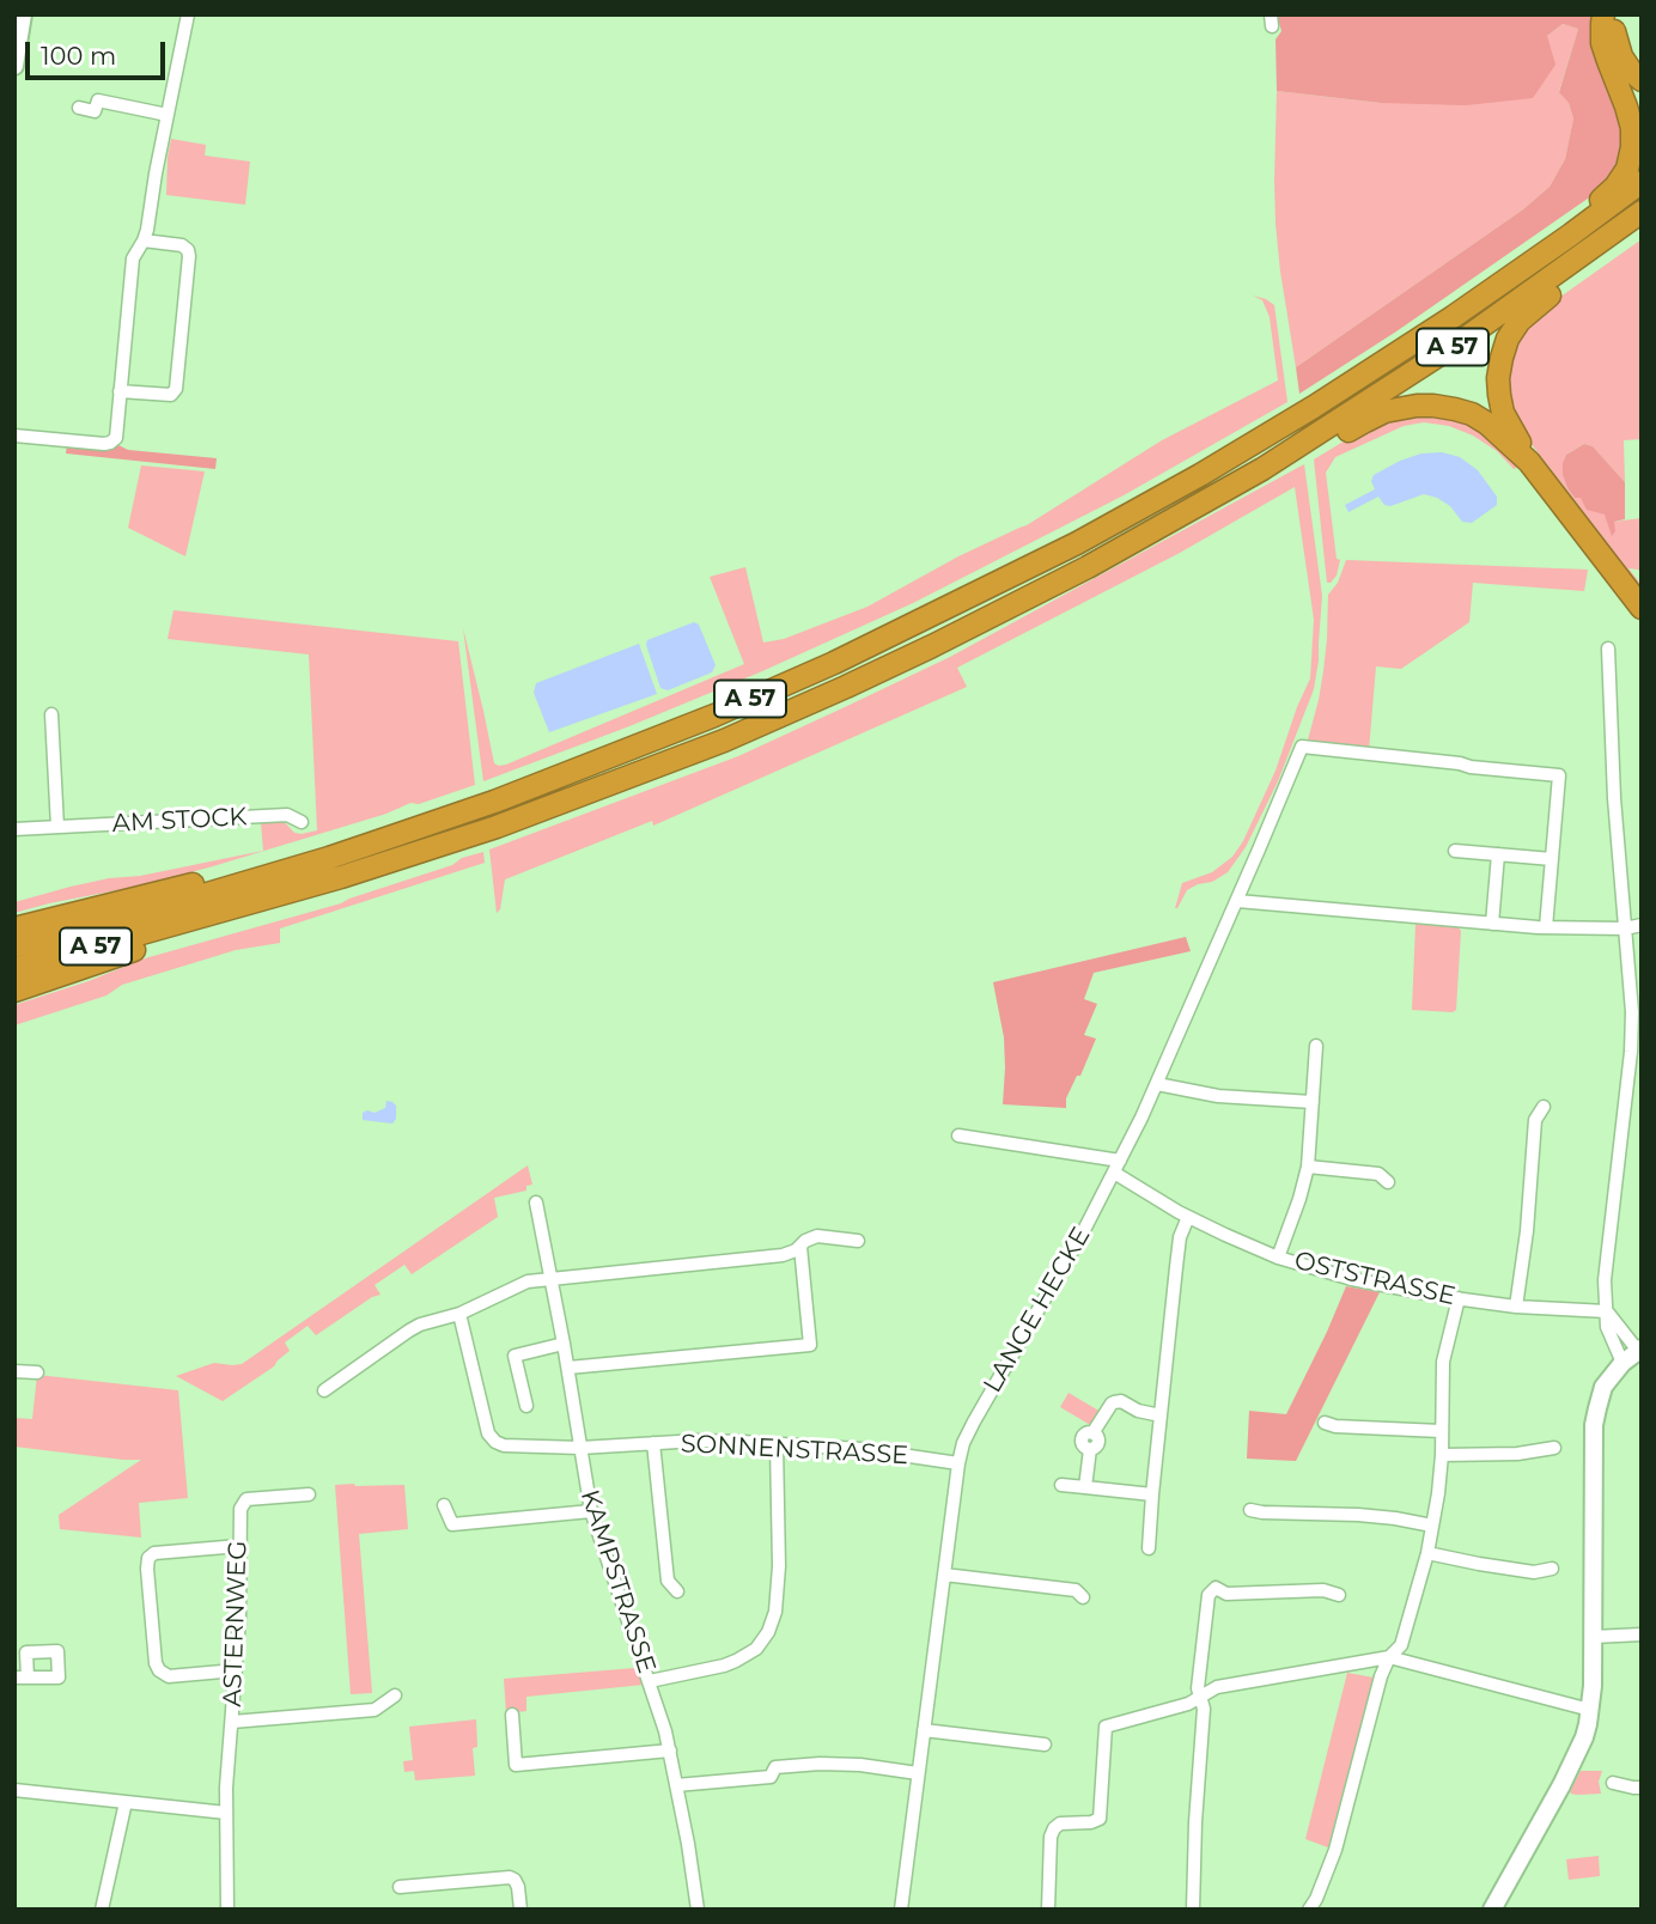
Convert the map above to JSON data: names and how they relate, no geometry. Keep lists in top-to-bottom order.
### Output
{
  "streets": {
    "highway": ["A 57"],
    "street": [
      "AM STOCK",
      "OSTSTRASSE",
      "LANGE HECKE",
      "SONNENSTRASSE",
      "KAMPSTRASSE",
      "ASTERNWEG"
    ]
  },
  "crossings": [
    ["OSTSTRASSE", "LANGE HECKE"],
    ["LANGE HECKE", "SONNENSTRASSE"],
    ["SONNENSTRASSE", "KAMPSTRASSE"]
  ],
  "scale_bar": "100 m"
}
